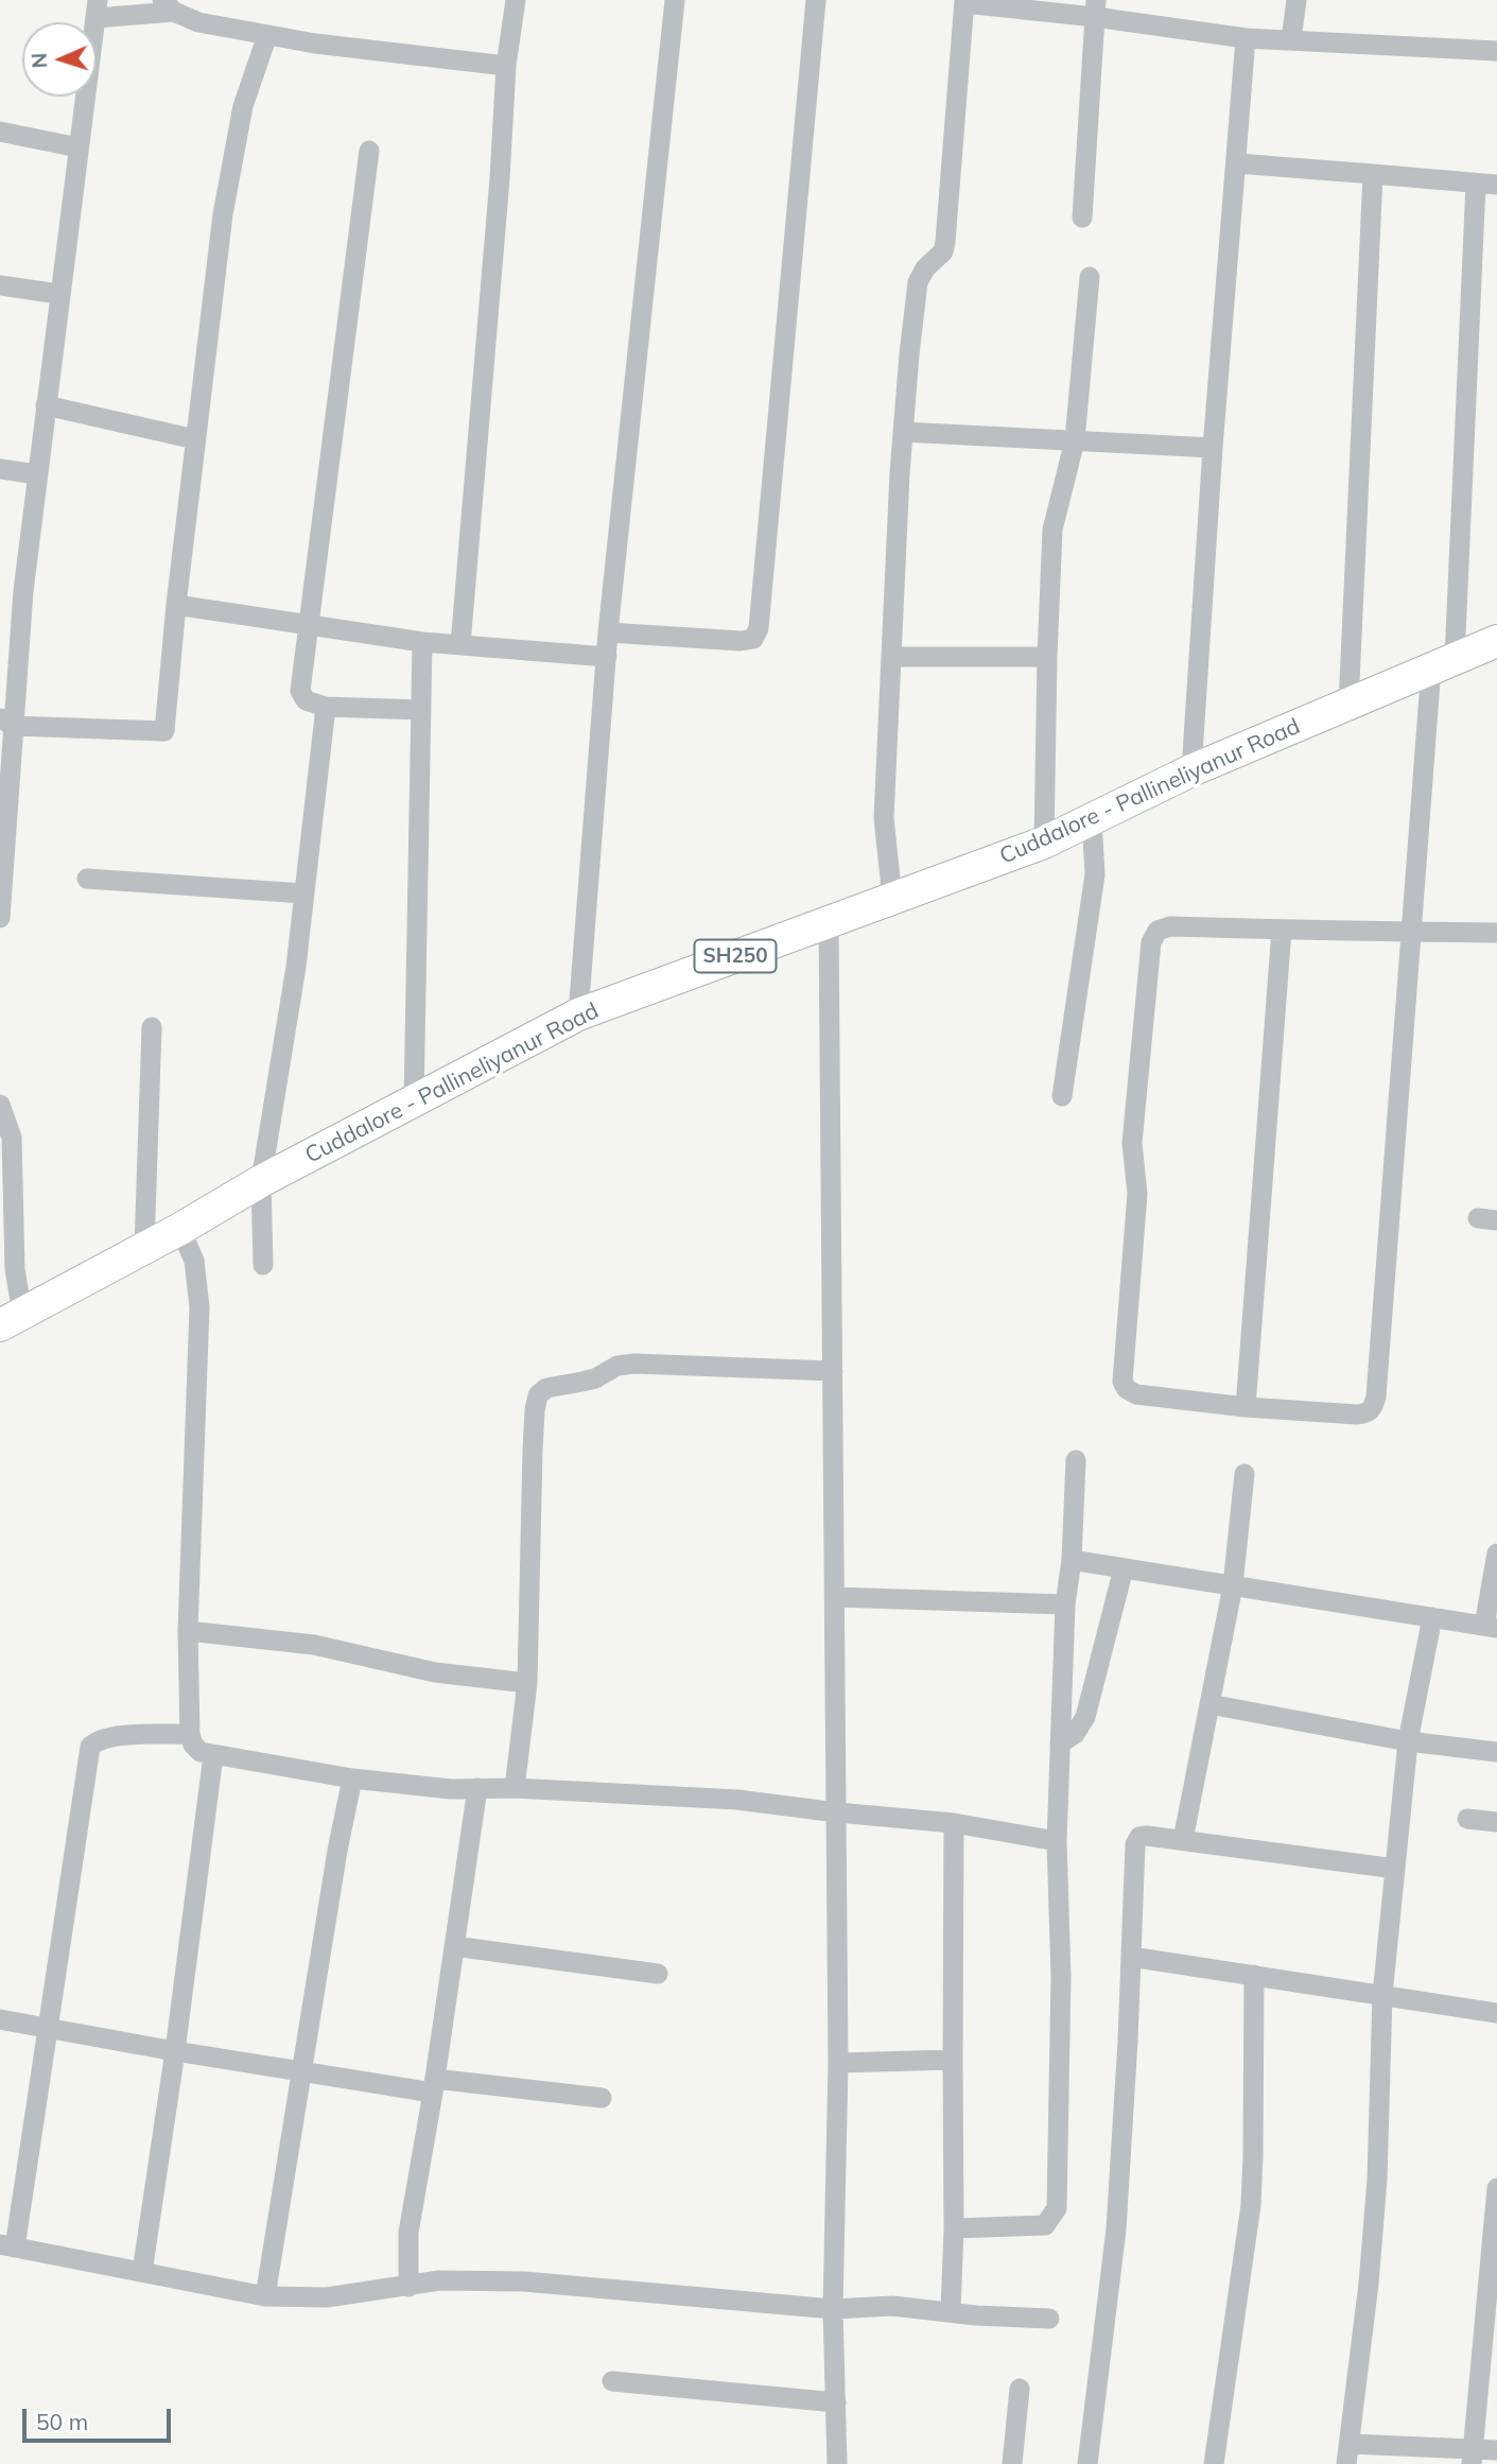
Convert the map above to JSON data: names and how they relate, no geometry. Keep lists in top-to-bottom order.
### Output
{
  "streets": {
    "main road": ["Cuddalore - Pallineliyanur Road", "SH250"]
  },
  "scale_bar": "50 m",
  "north": "left"
}
